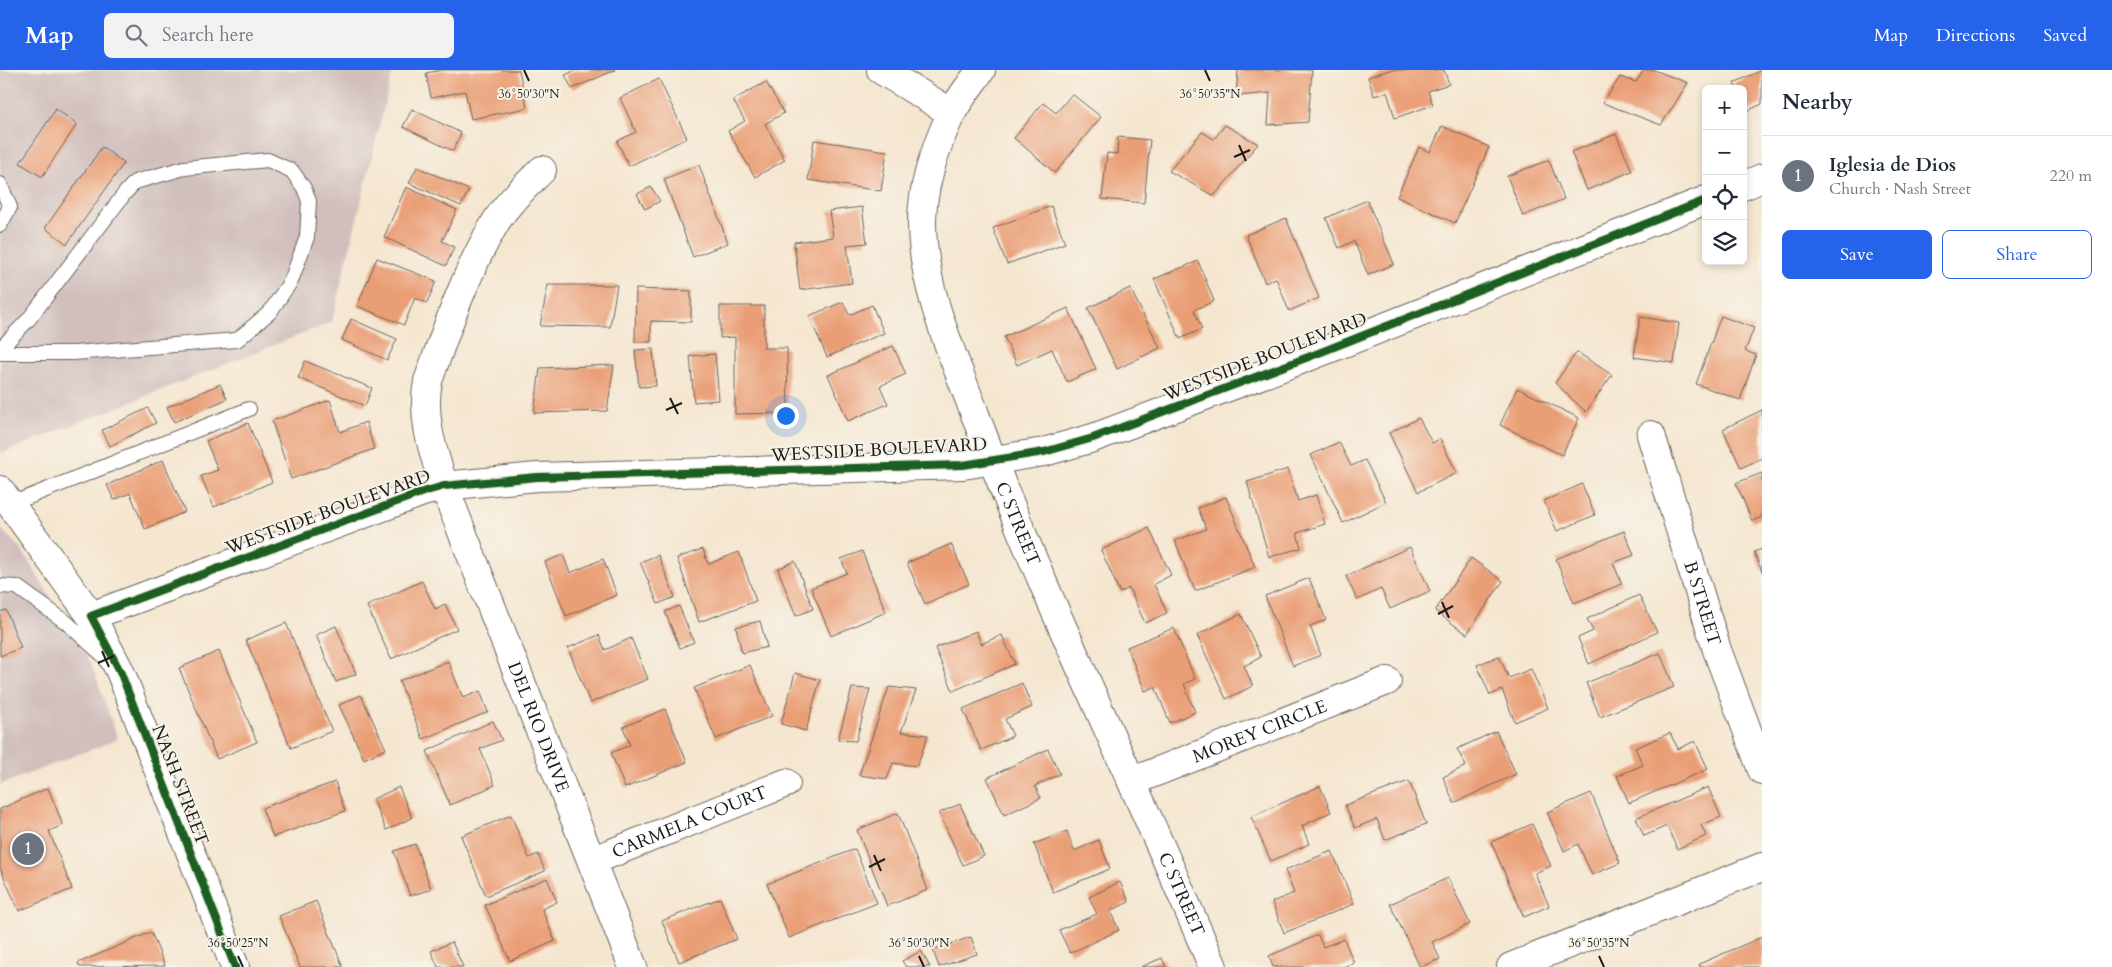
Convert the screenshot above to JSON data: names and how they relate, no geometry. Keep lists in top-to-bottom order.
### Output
{
  "streets": {
    "street": [
      "WESTSIDE BOULEVARD",
      "C STREET",
      "B STREET",
      "DEL RIO DRIVE",
      "MOREY CIRCLE",
      "NASH STREET",
      "CARMELA COURT"
    ]
  },
  "crossings": [
    ["WESTSIDE BOULEVARD", "C STREET"],
    ["WESTSIDE BOULEVARD", "DEL RIO DRIVE"],
    ["WESTSIDE BOULEVARD", "NASH STREET"],
    ["C STREET", "MOREY CIRCLE"],
    ["DEL RIO DRIVE", "CARMELA COURT"]
  ],
  "page": {
    "header": "Map",
    "search": "Search here",
    "nav": ["Map", "Directions", "Saved"],
    "heading": "Nearby",
    "map_buttons": ["+", "−"],
    "list": [
      {
        "mark": "1",
        "name": "Iglesia de Dios",
        "note": "Church · Nash Street",
        "value": "220 m"
      }
    ],
    "buttons": ["Save", "Share"],
    "pins": "1"
  },
  "coordinates": ["36°50'30\"N", "36°50'35\"N", "36°50'25\"N"]
}
